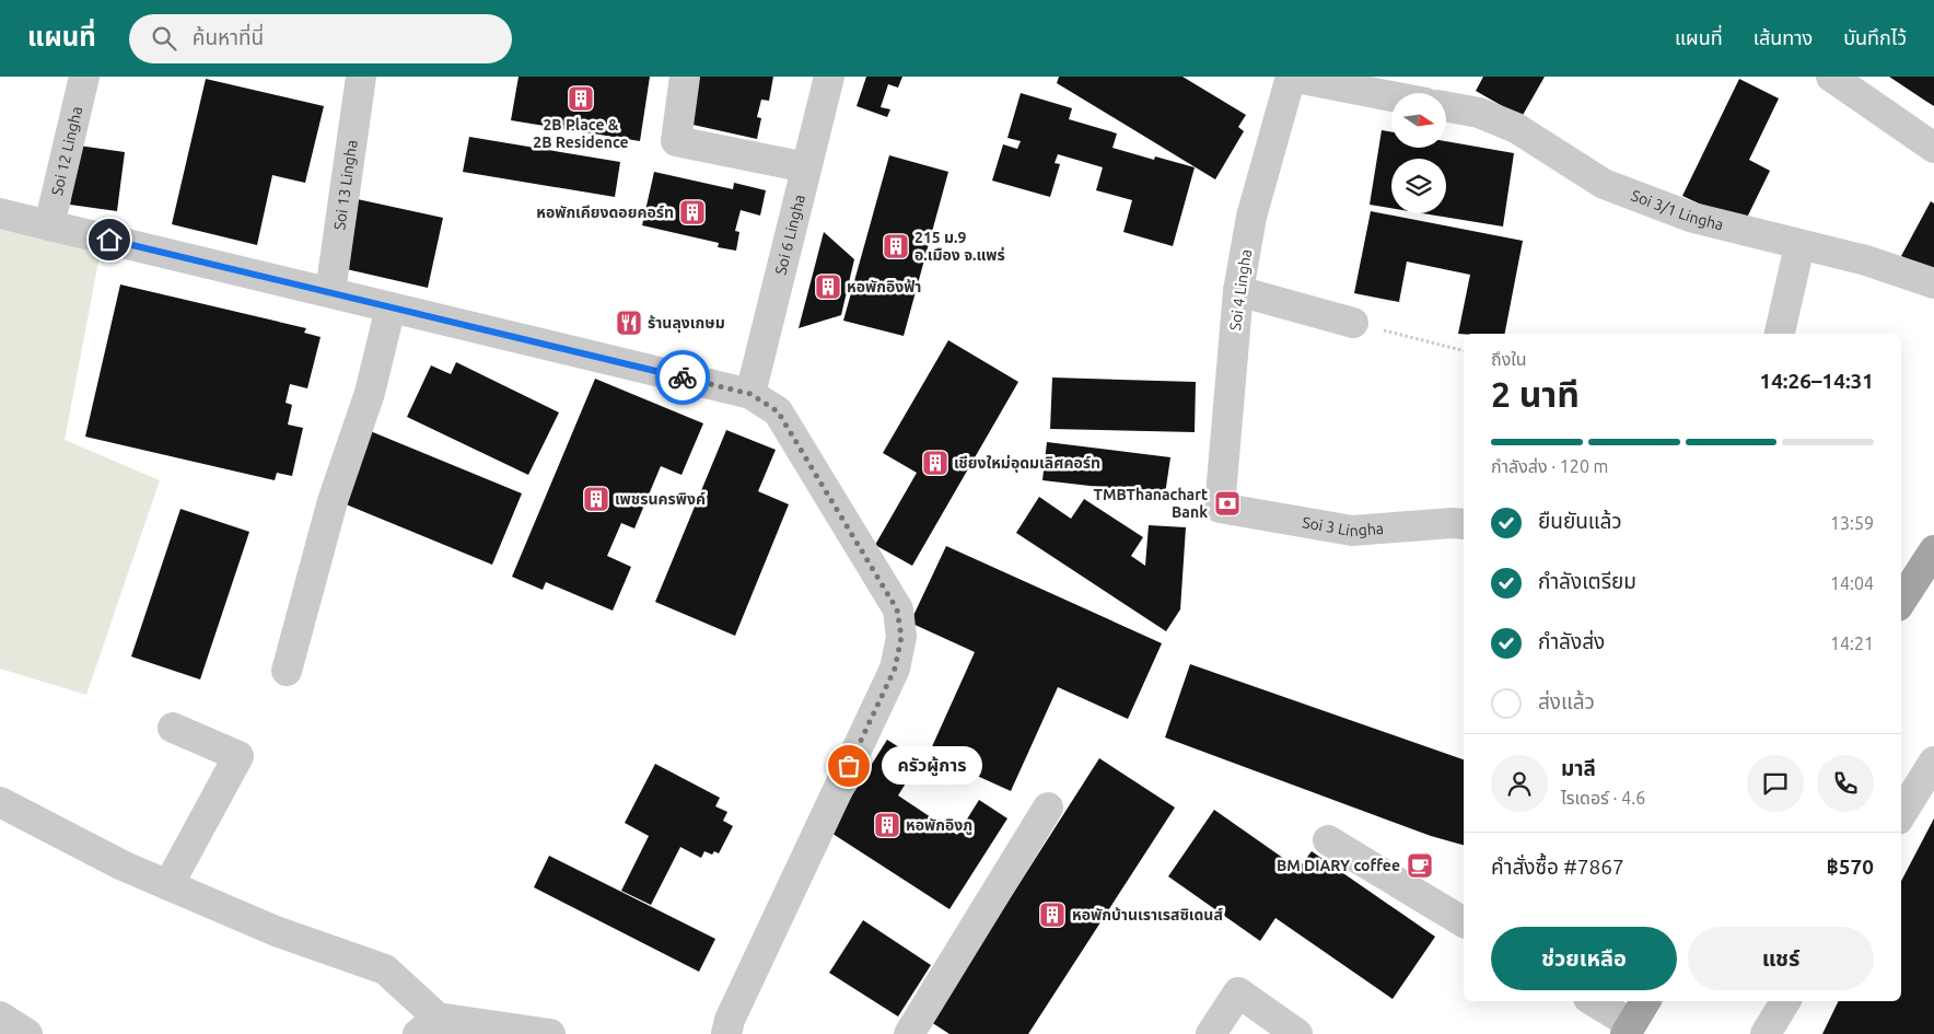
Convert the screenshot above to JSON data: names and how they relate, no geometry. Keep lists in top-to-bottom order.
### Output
{
  "streets": {
    "street": [
      "Soi 12 Lingha",
      "Soi 13 Lingha",
      "Soi 3/1 Lingha",
      "Soi 6 Lingha",
      "Soi 4 Lingha",
      "Soi 3 Lingha"
    ]
  },
  "crossings": [
    ["Soi 4 Lingha", "Soi 3 Lingha"]
  ],
  "places": {
    "building": [
      "2B Place & 2B Residence",
      "หอพักเคียงดอยคอร์ท",
      "215 ม.9 อ.เมือง จ.แพร่",
      "หอพักอิงฟ้า",
      "เชียงใหม่อุดมเลิศคอร์ท",
      "เพชรนครพิงค์",
      "หอพักอิงภู",
      "หอพักบ้านเราเรสซิเดนส์"
    ],
    "restaurant": ["ร้านลุงเกษม"],
    "bank": ["TMBThanachart Bank"],
    "other": ["ครัวผู้การ"],
    "cafe": ["BM DIARY coffee"]
  },
  "north": "right",
  "page": {
    "header": "แผนที่",
    "search": "ค้นหาที่นี่",
    "nav": ["แผนที่", "เส้นทาง", "บันทึกไว้"],
    "heading": ["2 นาที", "ถึงใน", "14:26–14:31"],
    "panel": [
      "มาลี",
      "ไรเดอร์ · 4.6",
      "คำสั่งซื้อ #7867",
      "฿570"
    ],
    "bar": "กำลังส่ง · 120 m",
    "list": [
      ["ยืนยันแล้ว", "13:59"],
      ["กำลังเตรียม", "14:04"],
      ["กำลังส่ง", "14:21"],
      "ส่งแล้ว"
    ],
    "bubble": "ครัวผู้การ",
    "buttons": ["ช่วยเหลือ", "แชร์"]
  }
}
